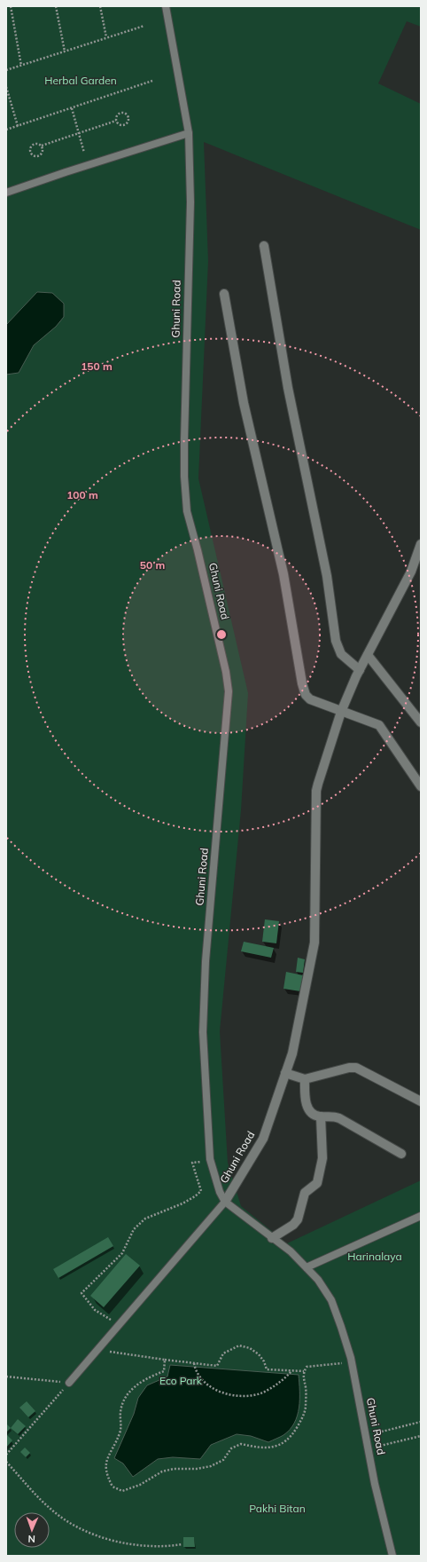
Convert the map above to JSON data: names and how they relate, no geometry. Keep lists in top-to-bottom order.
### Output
{
  "streets": {
    "street": ["Ghuni Road"]
  },
  "parks": [
    "Herbal Garden",
    "Harinalaya",
    "Eco Park",
    "Pakhi Bitan"
  ],
  "north": "bottom",
  "rings": ["150 m", "100 m", "50 m"]
}
